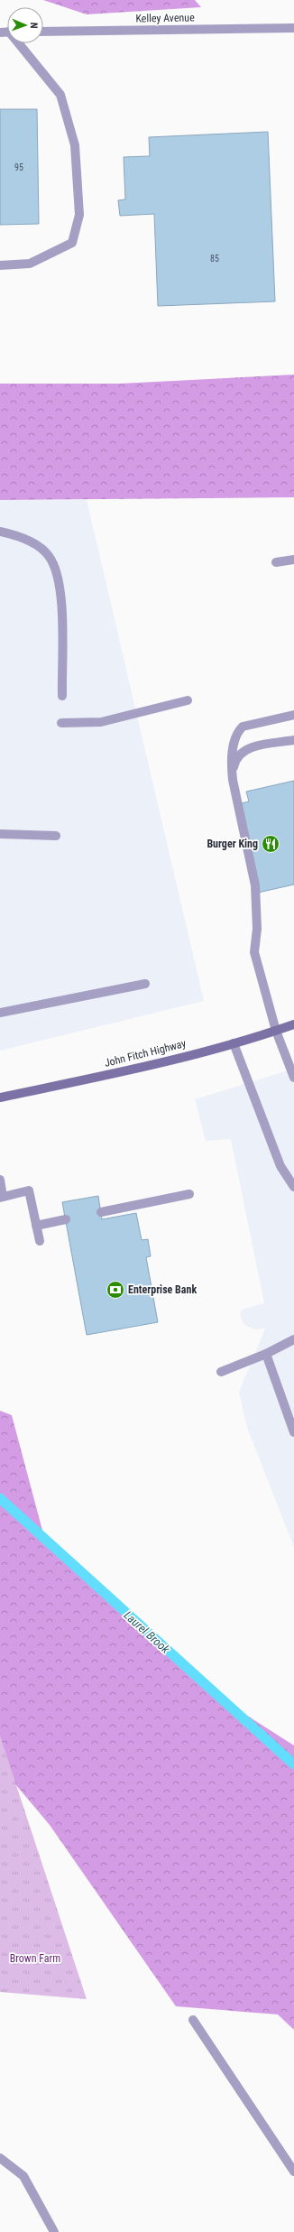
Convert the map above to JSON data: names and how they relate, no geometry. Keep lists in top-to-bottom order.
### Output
{
  "streets": {
    "main road": ["John Fitch Highway"],
    "street": ["Kelley Avenue"]
  },
  "water": ["Laurel Brook"],
  "parks": ["Brown Farm"],
  "places": {
    "restaurant": ["Burger King"],
    "bank": ["Enterprise Bank"]
  },
  "house_numbers": ["95", "85"],
  "north": "right"
}
